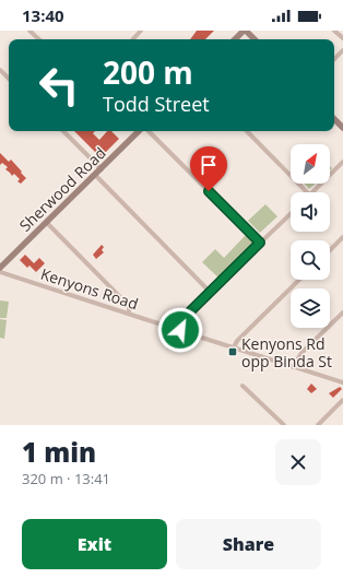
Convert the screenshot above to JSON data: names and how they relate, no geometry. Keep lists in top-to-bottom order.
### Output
{
  "streets": {
    "main road": ["Sherwood Road"],
    "street": ["Kenyons Road"]
  },
  "places": {
    "transit": ["Kenyons Rd opp Binda St"]
  },
  "north": "top right",
  "page": {
    "status": "13:40",
    "turn": ["200 m", "Todd Street"],
    "heading": ["1 min", "320 m · 13:41"],
    "buttons": ["Exit", "Share"]
  }
}
